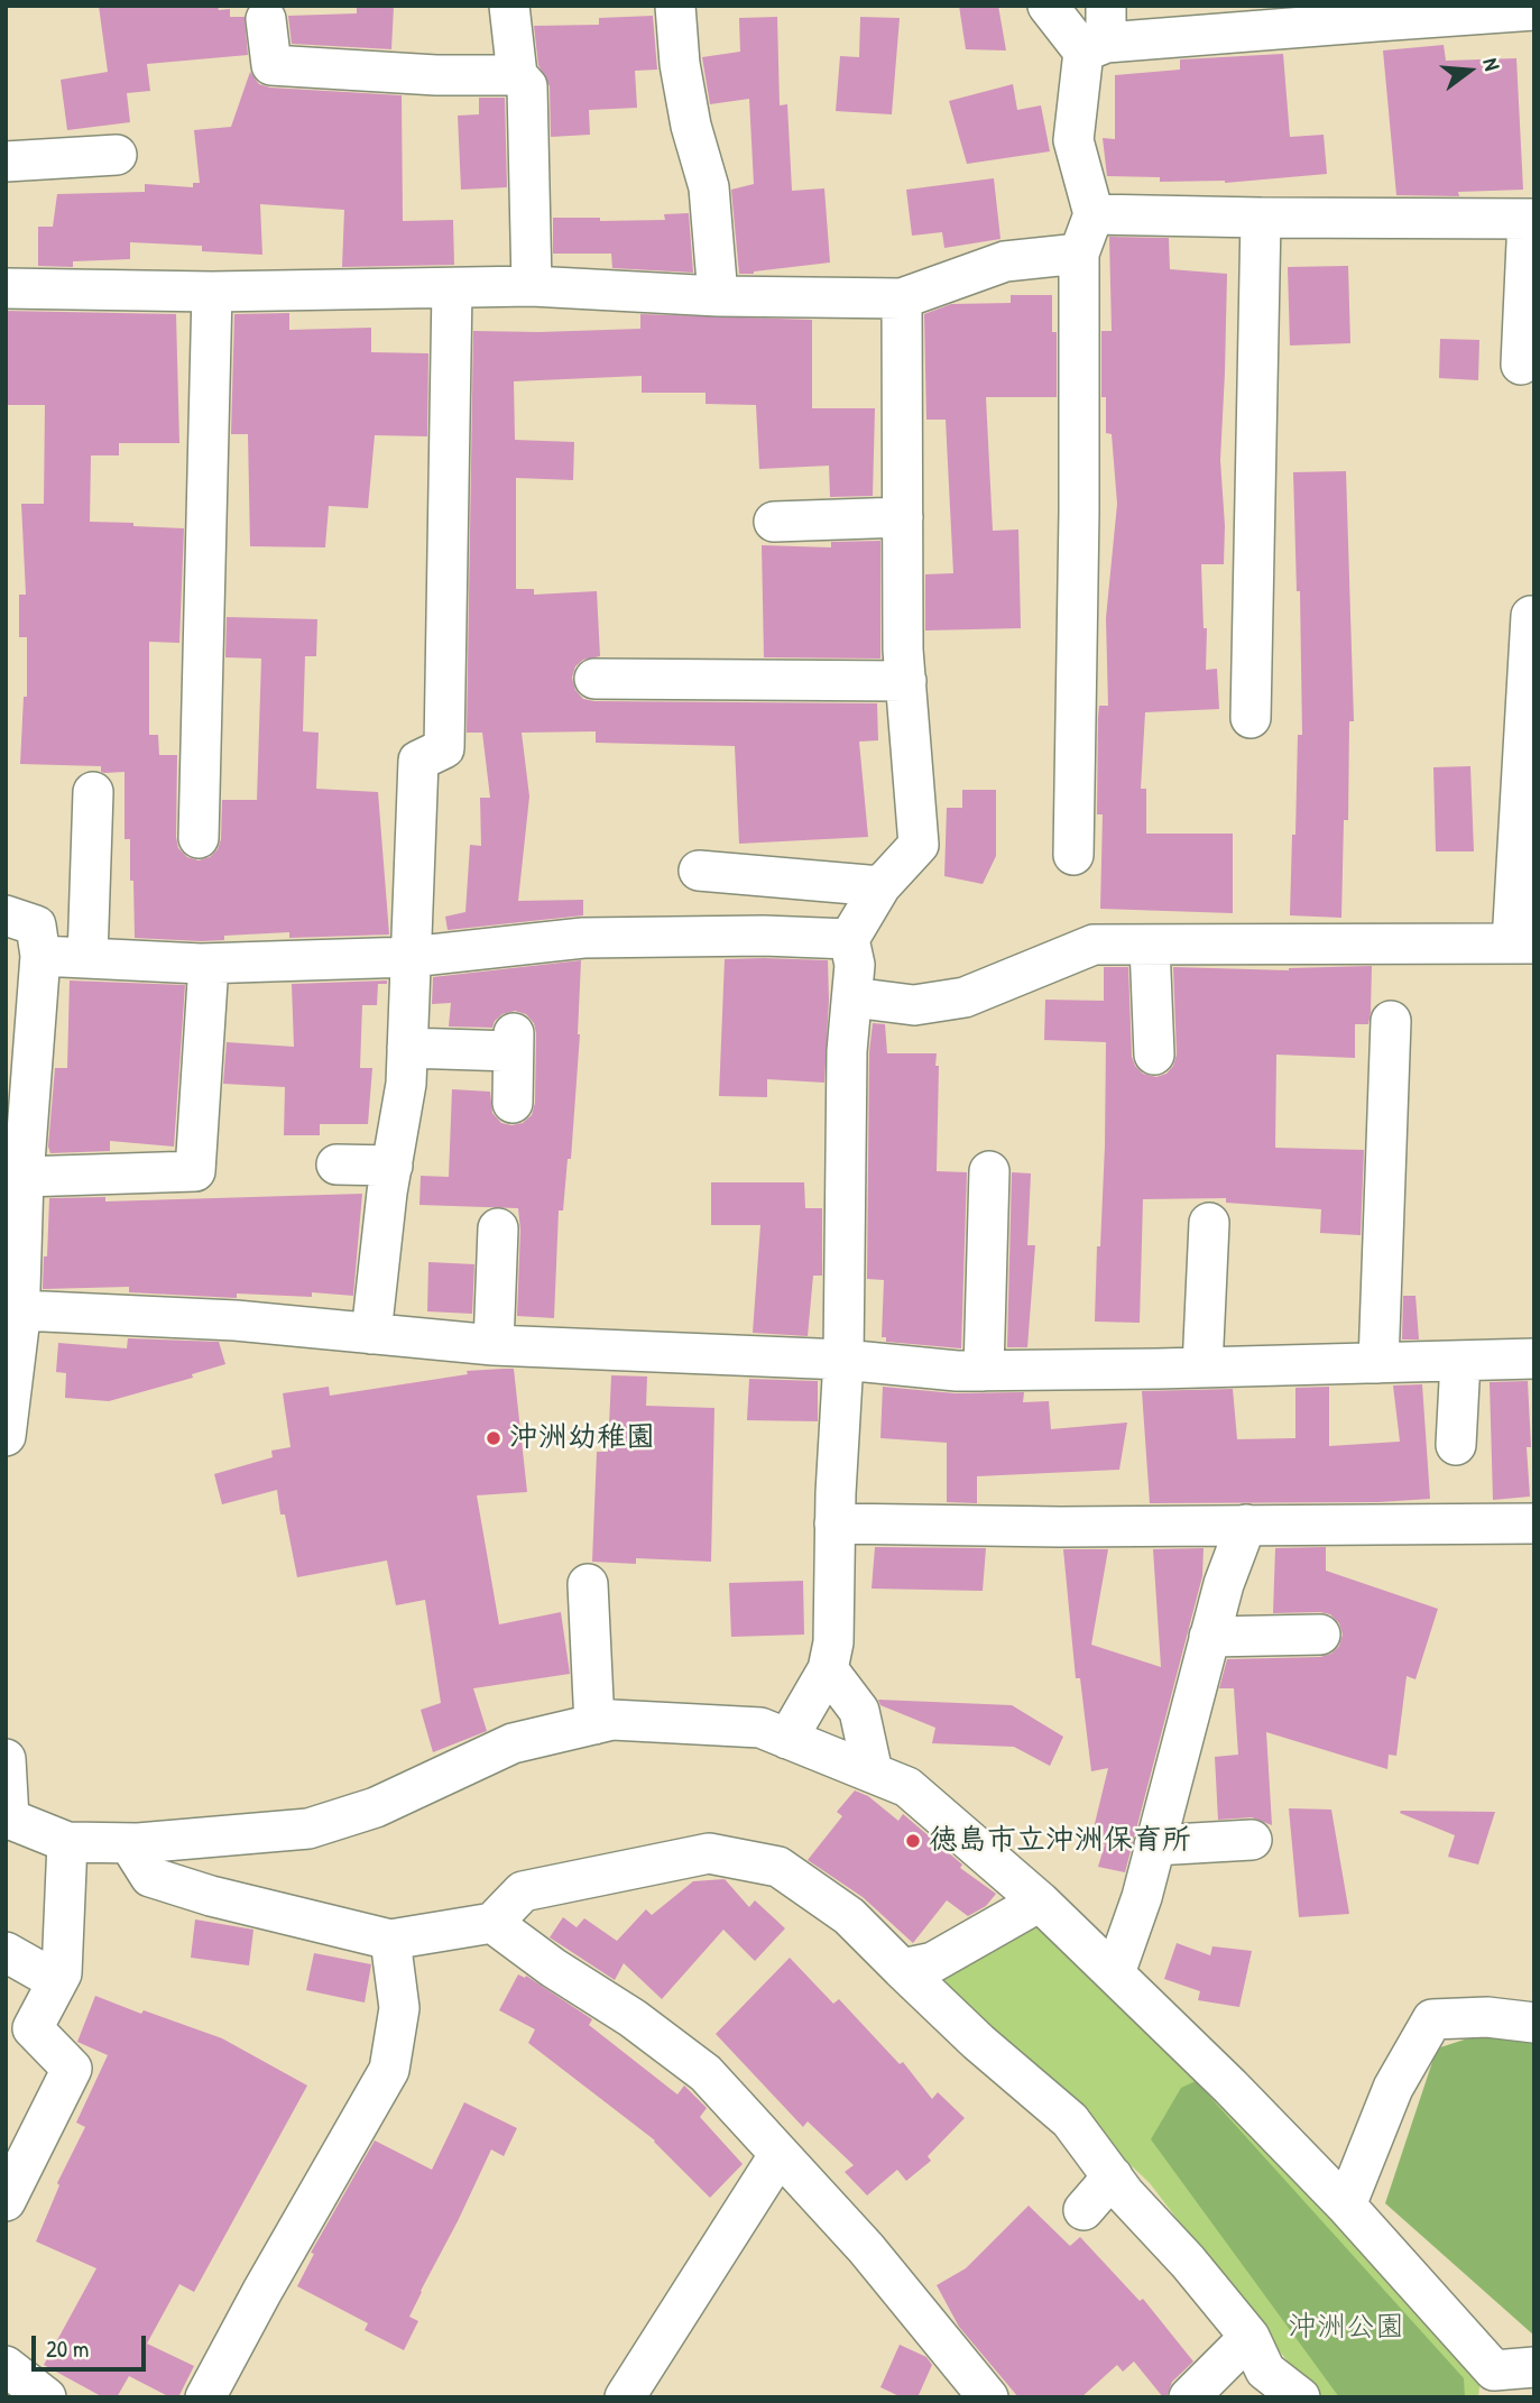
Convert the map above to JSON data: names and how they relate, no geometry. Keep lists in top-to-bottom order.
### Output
{
  "parks": ["沖洲公園"],
  "places": ["沖洲幼稚園", "徳島市立沖洲保育所"],
  "scale_bar": "20 m",
  "north": "right"
}
